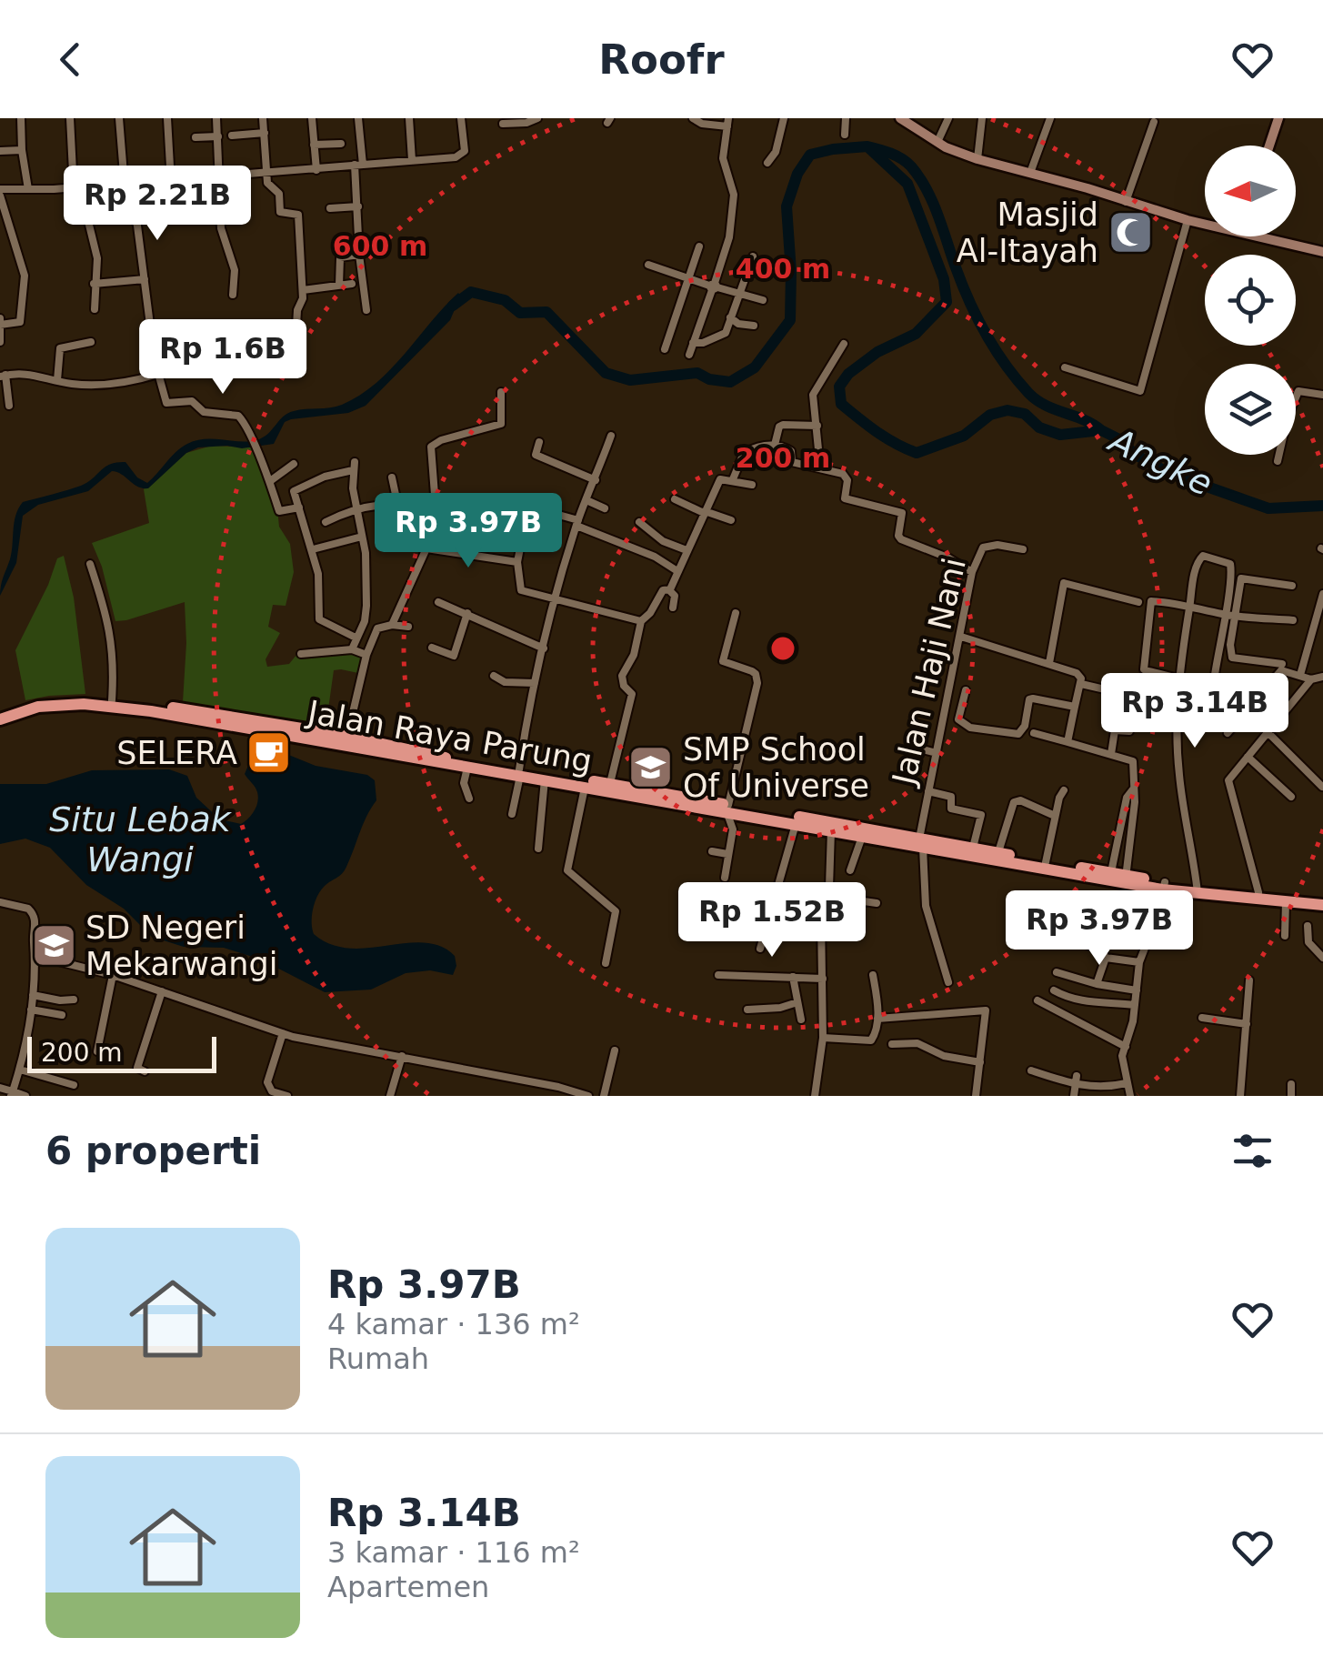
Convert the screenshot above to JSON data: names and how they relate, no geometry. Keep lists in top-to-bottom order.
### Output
{
  "streets": {
    "highway": ["Jalan Raya Parung"],
    "street": ["Jalan Haji Nani"]
  },
  "crossings": [
    ["Jalan Haji Nani", "Jalan Raya Parung"]
  ],
  "water": ["Angke", "Situ Lebak Wangi"],
  "places": {
    "mosque": ["Masjid Al-Itayah"],
    "cafe": ["SELERA"],
    "school or university": ["SMP School Of Universe", "SD Negeri Mekarwangi"]
  },
  "scale_bar": "200 m",
  "north": "left",
  "page": {
    "header": "Roofr",
    "price": [
      "Rp 2.21B",
      "Rp 1.6B",
      "Rp 3.97B",
      "Rp 3.14B",
      "Rp 1.52B",
      "Rp 3.97B"
    ],
    "scale": "200 m",
    "heading": "6 properti",
    "list": [
      {
        "name": "Rp 3.97B",
        "note": "4 kamar · 136 m² · Rumah"
      },
      {
        "name": "Rp 3.14B",
        "note": "3 kamar · 116 m² · Apartemen"
      }
    ]
  },
  "rings": ["600 m", "400 m", "200 m"]
}
